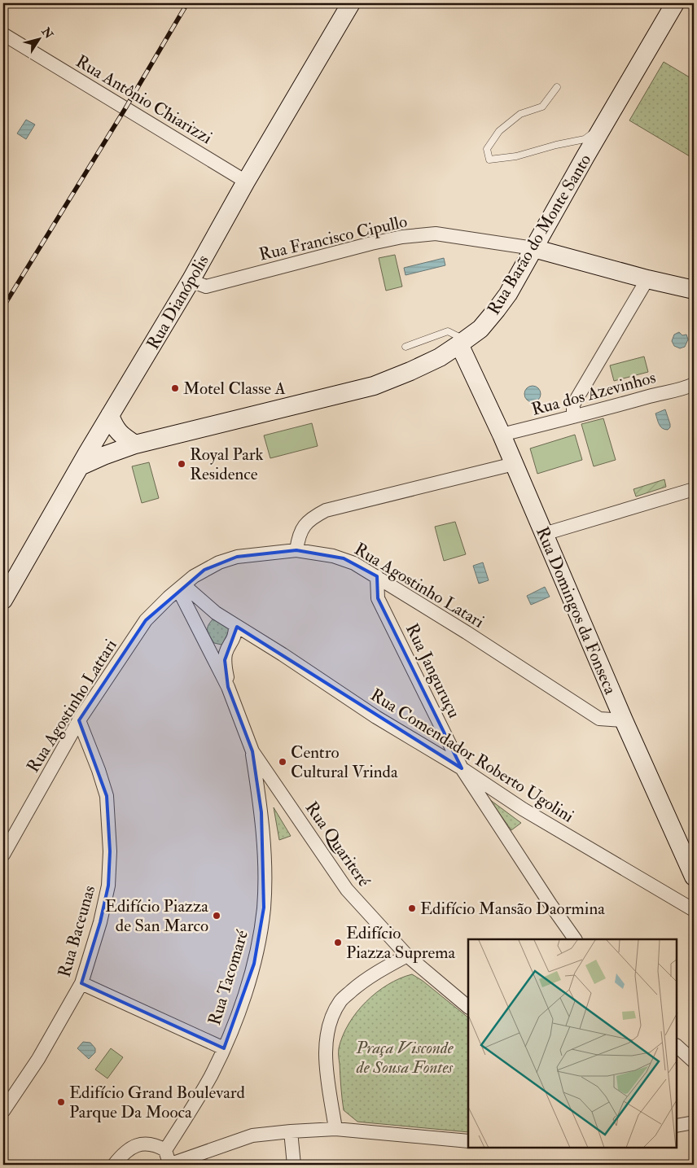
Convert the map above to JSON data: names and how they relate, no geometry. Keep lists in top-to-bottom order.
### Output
{
  "streets": {
    "street": [
      "Rua Antônio Chiarizzi",
      "Rua Barão do Monte Santo",
      "Rua Francisco Cipullo",
      "Rua Dianópolis",
      "Rua dos Azevinhos",
      "Rua Agostinho Latari",
      "Rua Domingos da Fonseca",
      "Rua Janguruçu",
      "Rua Agostinho Lattari",
      "Rua Comendador Roberto Ugolini",
      "Rua Quariteré",
      "Rua Baceunas",
      "Rua Tacomaré"
    ]
  },
  "crossings": [
    ["Rua Antônio Chiarizzi", "Rua Dianópolis"],
    ["Rua Barão do Monte Santo", "Rua Francisco Cipullo"],
    ["Rua Barão do Monte Santo", "Rua Dianópolis"],
    ["Rua Barão do Monte Santo", "Rua Domingos da Fonseca"],
    ["Rua Francisco Cipullo", "Rua Dianópolis"],
    ["Rua dos Azevinhos", "Rua Domingos da Fonseca"],
    ["Rua Agostinho Latari", "Rua Domingos da Fonseca"],
    ["Rua Agostinho Latari", "Rua Janguruçu"],
    ["Rua Agostinho Latari", "Rua Agostinho Lattari"],
    ["Rua Agostinho Latari", "Rua Comendador Roberto Ugolini"],
    ["Rua Agostinho Latari", "Rua Quariteré"],
    ["Rua Janguruçu", "Rua Comendador Roberto Ugolini"],
    ["Rua Agostinho Lattari", "Rua Comendador Roberto Ugolini"],
    ["Rua Agostinho Lattari", "Rua Quariteré"],
    ["Rua Agostinho Lattari", "Rua Baceunas"],
    ["Rua Comendador Roberto Ugolini", "Rua Quariteré"],
    ["Rua Quariteré", "Rua Tacomaré"]
  ],
  "parks": ["Praça Visconde de Sousa Fontes"],
  "places": [
    "Motel Classe A",
    "Royal Park Residence",
    "Centro Cultural Vrinda",
    "Edifício Mansão Daormina",
    "Edifício Piazza de San Marco",
    "Edifício Piazza Suprema",
    "Edifício Grand Boulevard Parque Da Mooca"
  ],
  "north": "top right"
}
